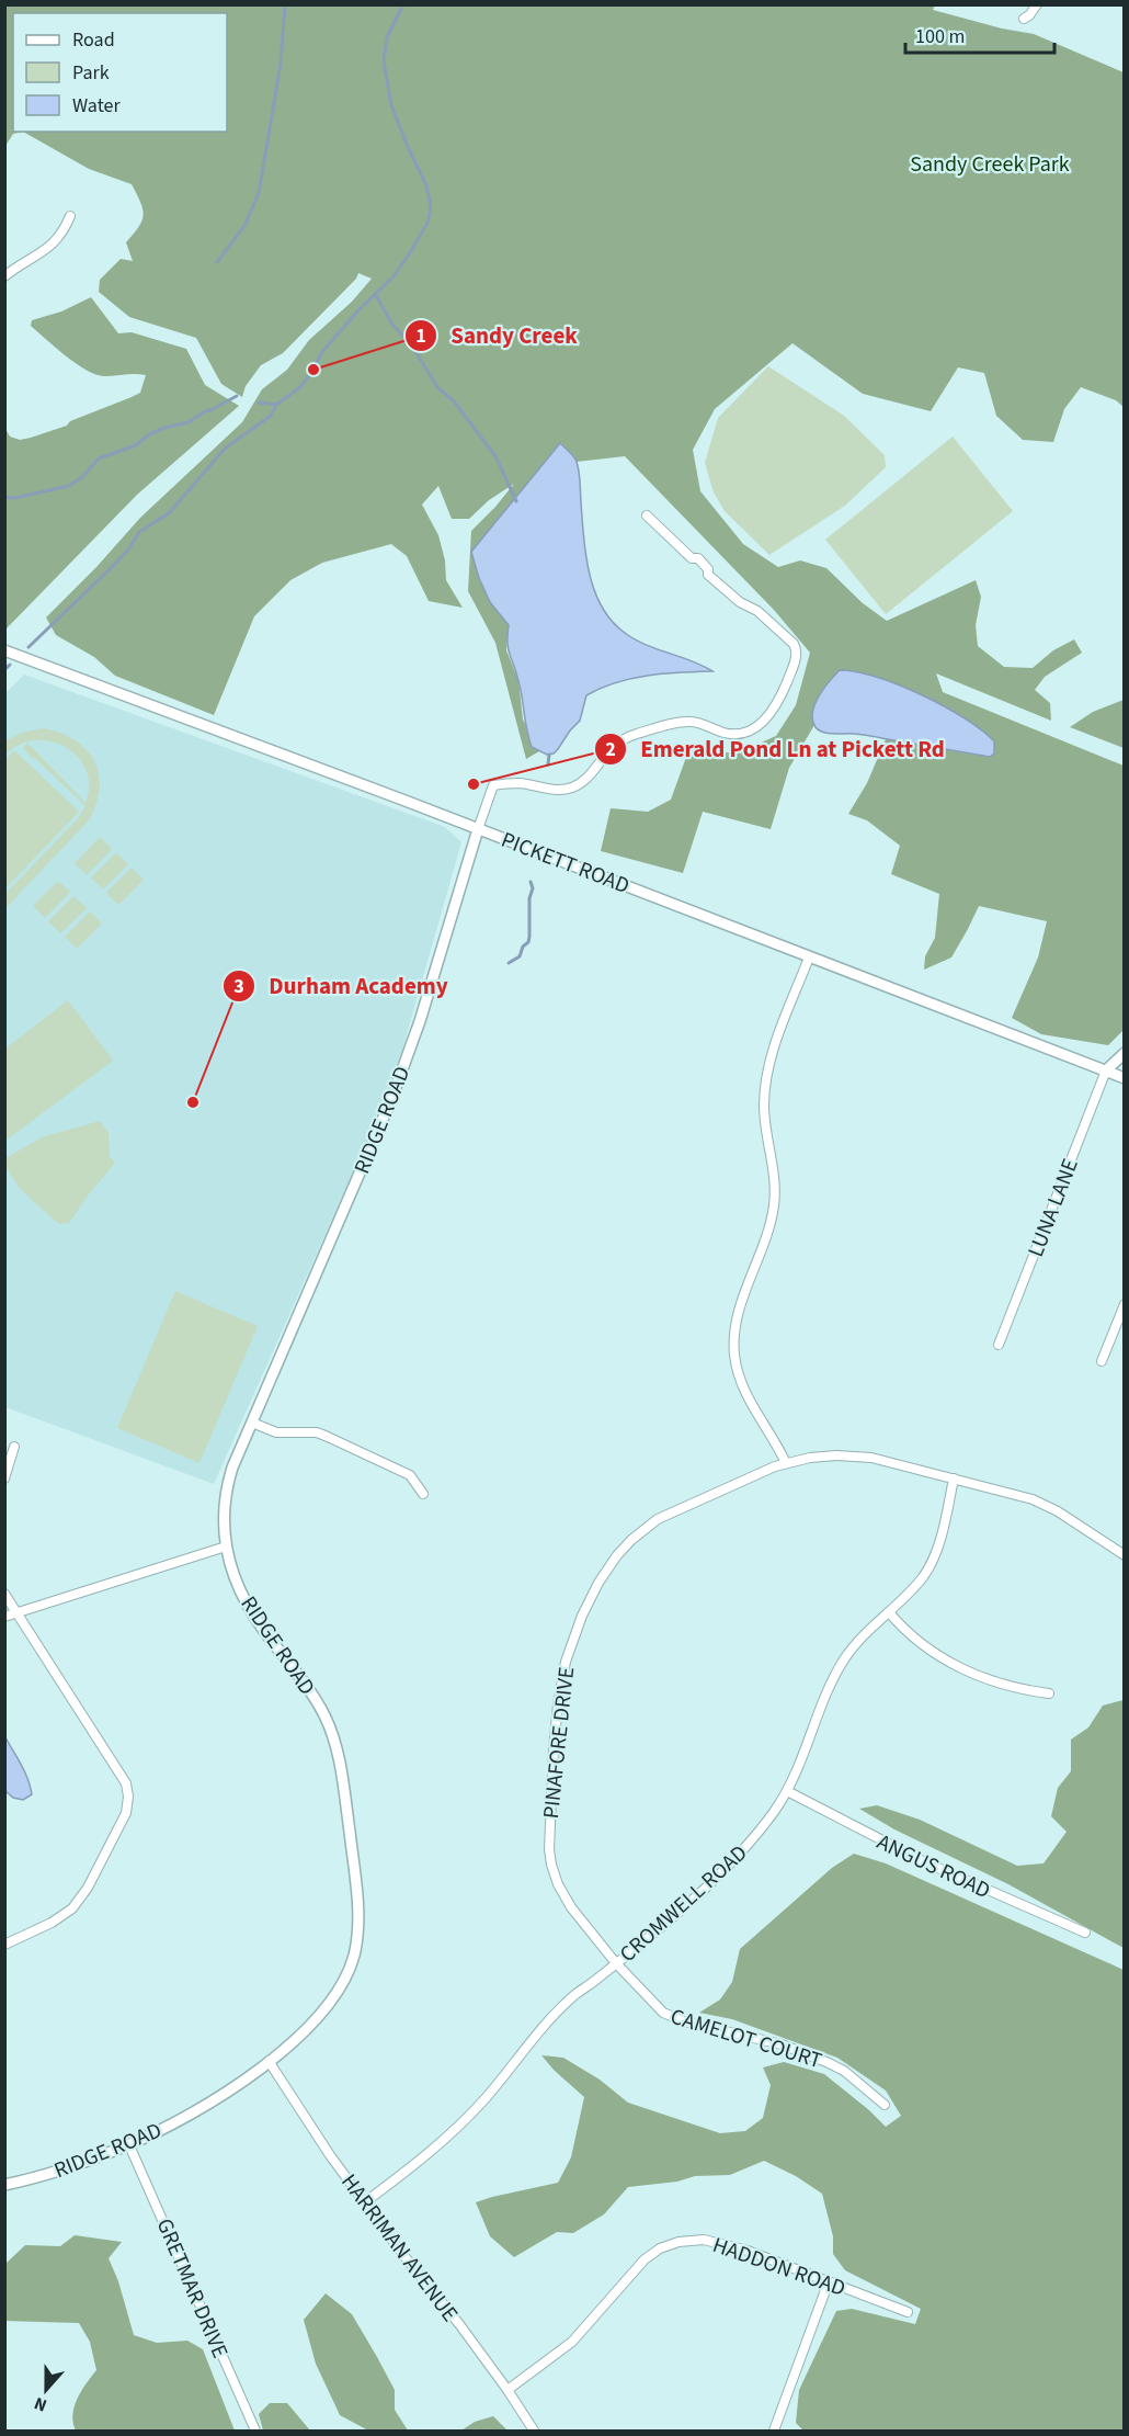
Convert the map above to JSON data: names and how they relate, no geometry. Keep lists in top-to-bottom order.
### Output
{
  "streets": {
    "street": [
      "PICKETT ROAD",
      "RIDGE ROAD",
      "LUNA LANE",
      "PINAFORE DRIVE",
      "ANGUS ROAD",
      "CROMWELL ROAD",
      "CAMELOT COURT",
      "HARRIMAN AVENUE",
      "HADDON ROAD",
      "GRETMAR DRIVE"
    ]
  },
  "crossings": [
    ["PICKETT ROAD", "RIDGE ROAD"],
    ["PICKETT ROAD", "LUNA LANE"],
    ["RIDGE ROAD", "HARRIMAN AVENUE"],
    ["RIDGE ROAD", "GRETMAR DRIVE"],
    ["PINAFORE DRIVE", "CROMWELL ROAD"],
    ["PINAFORE DRIVE", "CAMELOT COURT"],
    ["ANGUS ROAD", "CROMWELL ROAD"],
    ["CROMWELL ROAD", "CAMELOT COURT"],
    ["CROMWELL ROAD", "HARRIMAN AVENUE"],
    ["HARRIMAN AVENUE", "HADDON ROAD"]
  ],
  "parks": ["Sandy Creek Park"],
  "places": ["Sandy Creek", "Emerald Pond Ln at Pickett Rd", "Durham Academy"],
  "legend": ["Road", "Park", "Water"],
  "scale_bar": "100 m",
  "north": "bottom"
}
